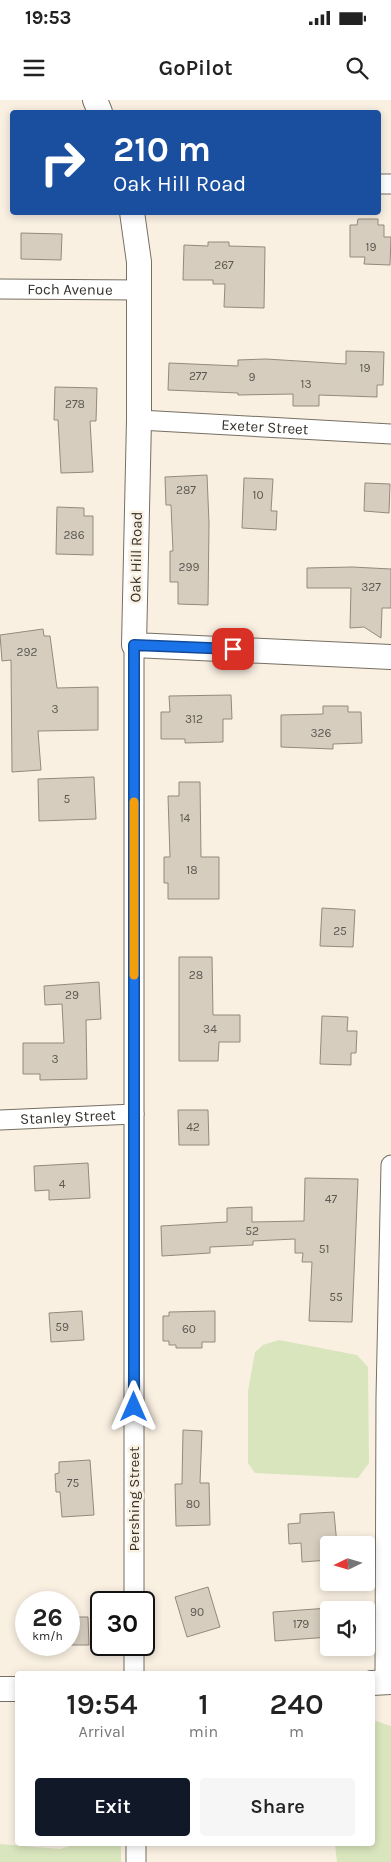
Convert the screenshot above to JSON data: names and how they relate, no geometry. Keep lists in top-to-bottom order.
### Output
{
  "streets": {
    "street": [
      "Foch Avenue",
      "Exeter Street",
      "Oak Hill Road",
      "Stanley Street",
      "Pershing Street"
    ]
  },
  "crossings": [
    ["Foch Avenue", "Oak Hill Road"],
    ["Exeter Street", "Oak Hill Road"],
    ["Oak Hill Road", "Pershing Street"],
    ["Stanley Street", "Pershing Street"]
  ],
  "house_numbers": [
    "19",
    "267",
    "19",
    "277",
    "9",
    "13",
    "278",
    "287",
    "10",
    "286",
    "299",
    "327",
    "292",
    "3",
    "312",
    "326",
    "5",
    "14",
    "18",
    "25",
    "28",
    "29",
    "34",
    "3",
    "42",
    "4",
    "47",
    "52",
    "51",
    "55",
    "59",
    "60",
    "75",
    "80",
    "90",
    "179"
  ],
  "north": "left",
  "page": {
    "status": "19:53",
    "header": "GoPilot",
    "turn": ["210 m", "Oak Hill Road"],
    "speed": "26 km/h",
    "limit": "30",
    "eta": [
      "19:54",
      "Arrival",
      "1",
      "min",
      "240",
      "m"
    ],
    "buttons": ["Exit", "Share"]
  }
}
